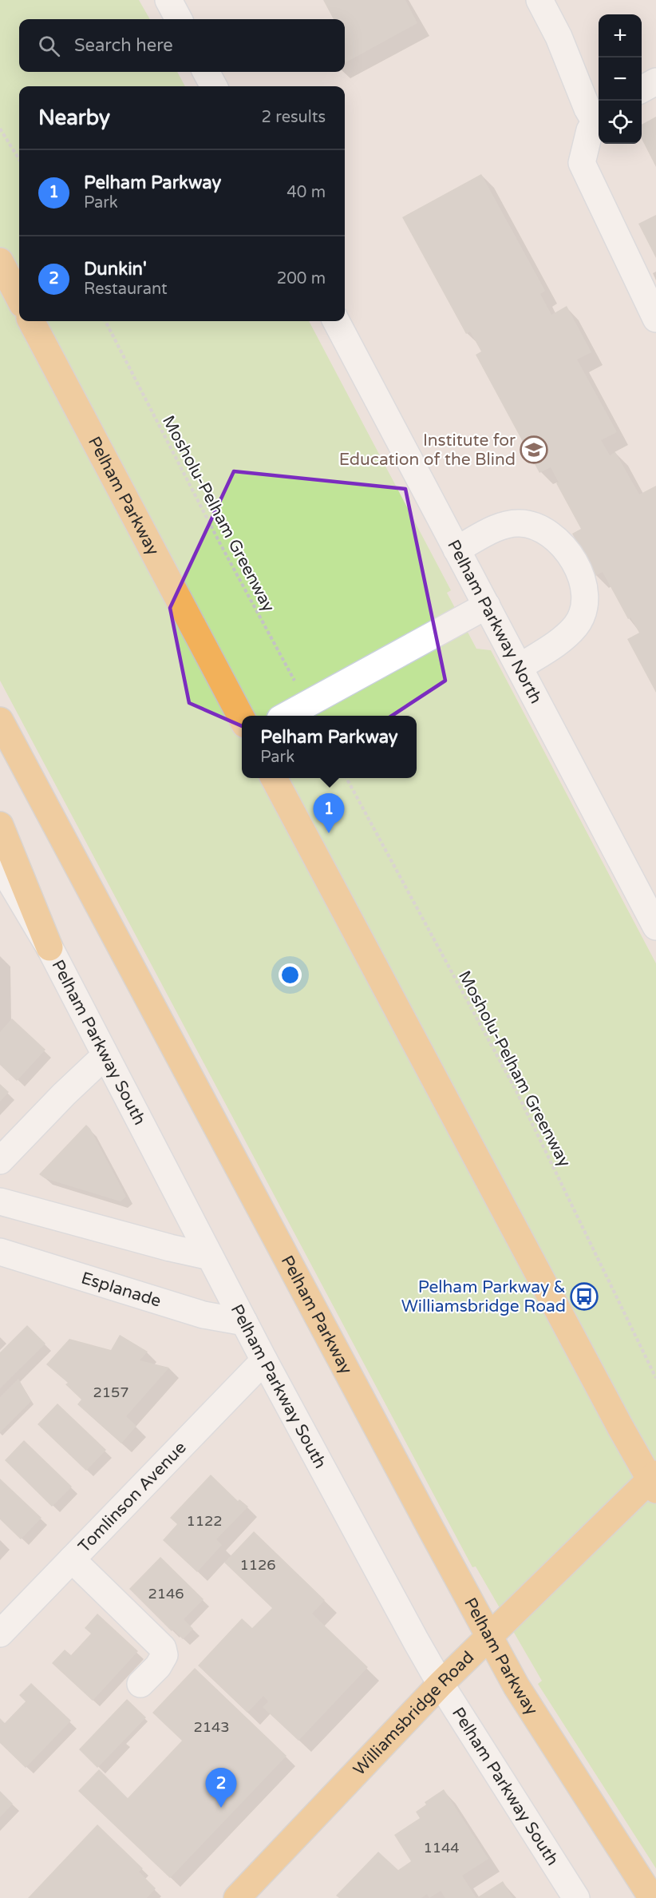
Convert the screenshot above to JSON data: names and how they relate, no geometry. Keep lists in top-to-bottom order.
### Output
{
  "streets": {
    "main road": ["Pelham Parkway", "Williamsbridge Road"],
    "street": [
      "Pelham Parkway North",
      "Pelham Parkway South",
      "Esplanade",
      "Tomlinson Avenue"
    ],
    "path": ["Mosholu-Pelham Greenway"]
  },
  "crossings": [
    ["Pelham Parkway", "Williamsbridge Road"],
    ["Pelham Parkway South", "Esplanade"],
    ["Pelham Parkway South", "Tomlinson Avenue"],
    ["Pelham Parkway South", "Williamsbridge Road"]
  ],
  "places": {
    "school or university": ["Institute for Education of the Blind"],
    "bus stop": ["Pelham Parkway & Williamsbridge Road"]
  },
  "house_numbers": [
    "2157",
    "1122",
    "1126",
    "2146",
    "2143",
    "1144"
  ],
  "page": {
    "map_buttons": ["+", "−"],
    "search": "Search here",
    "heading": ["Nearby", "2 results"],
    "list": [
      {
        "mark": "1",
        "name": "Pelham Parkway",
        "note": "Park",
        "value": "40 m"
      },
      {
        "mark": "2",
        "name": "Dunkin'",
        "note": "Restaurant",
        "value": "200 m"
      }
    ],
    "popup": ["Pelham Parkway", "Park"],
    "pins": ["1", "2"]
  }
}
